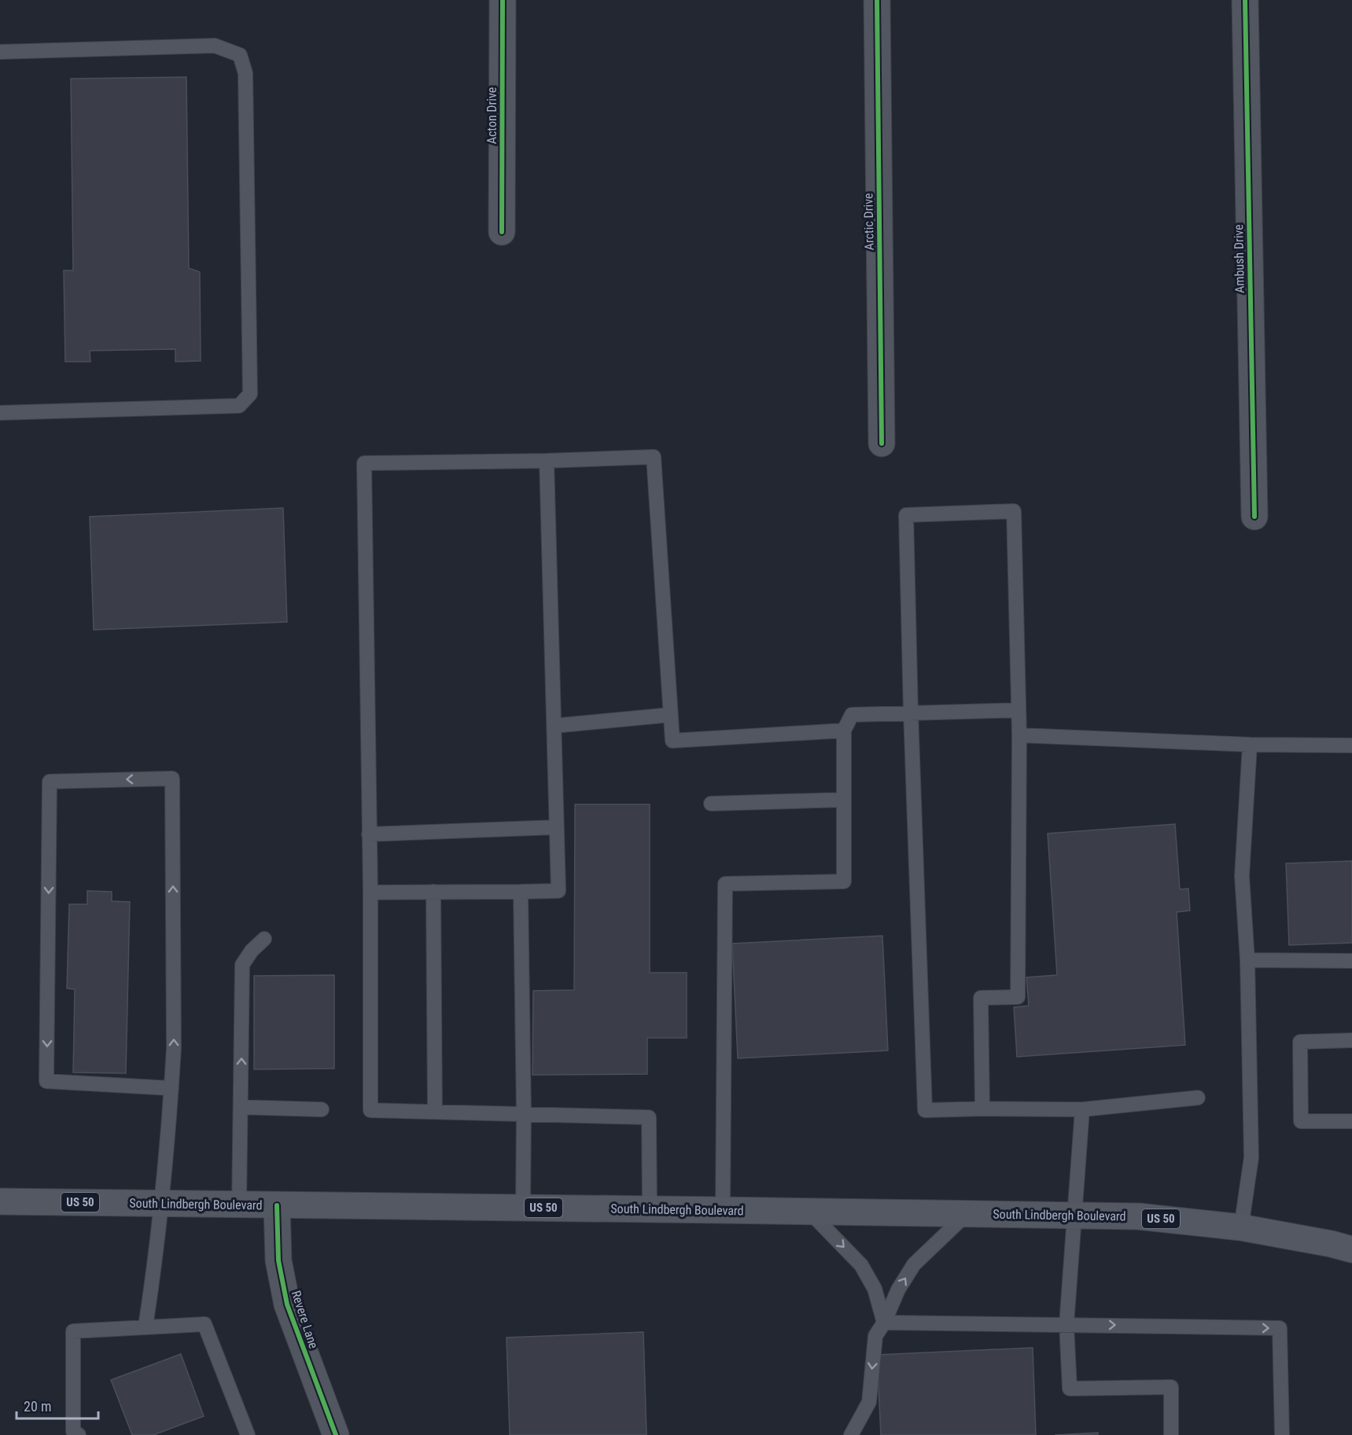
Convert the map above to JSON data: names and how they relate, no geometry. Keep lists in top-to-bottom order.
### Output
{
  "streets": {
    "main road": ["US 50", "South Lindbergh Boulevard"],
    "street": [
      "Acton Drive",
      "Arctic Drive",
      "Ambush Drive",
      "Revere Lane"
    ]
  },
  "crossings": [
    ["South Lindbergh Boulevard", "Revere Lane"]
  ],
  "scale_bar": "20 m"
}
